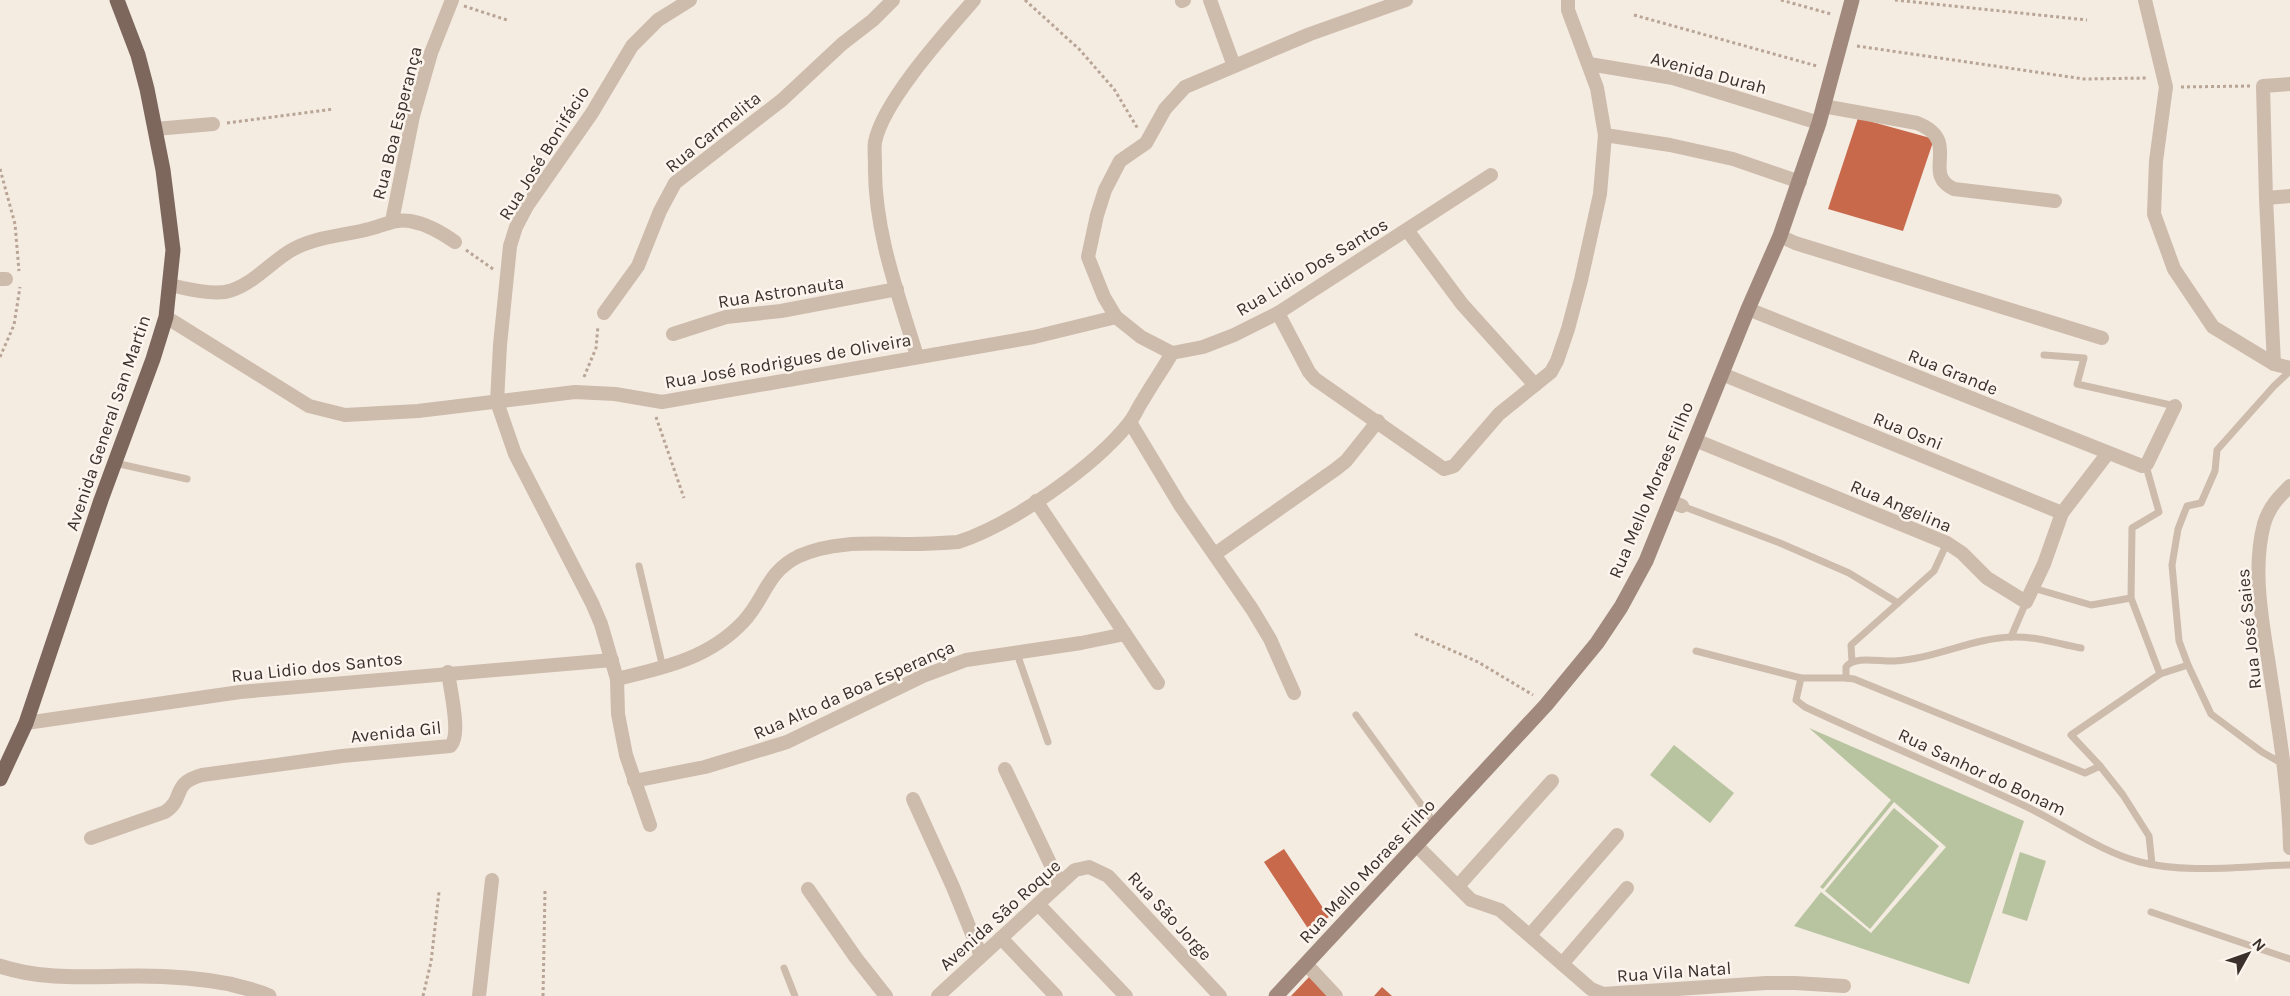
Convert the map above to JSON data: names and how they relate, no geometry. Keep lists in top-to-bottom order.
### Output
{
  "streets": {
    "main road": ["Avenida General San Martin", "Rua Mello Moraes Filho"],
    "street": [
      "Avenida Durah",
      "Rua Boa Esperança",
      "Rua Carmelita",
      "Rua José Bonifácio",
      "Rua Lidio Dos Santos",
      "Rua Astronauta",
      "Rua José Rodrigues de Oliveira",
      "Rua Grande",
      "Rua Osni",
      "Rua Angelina",
      "Rua José Saies",
      "Rua Lidio dos Santos",
      "Rua Alto da Boa Esperança",
      "Avenida Gil",
      "Avenida São Roque",
      "Rua São Jorge",
      "Rua Vila Natal"
    ],
    "lane": ["Rua Sanhor do Bonam"]
  },
  "crossings": [
    ["Avenida Durah", "Rua Mello Moraes Filho"],
    ["Rua Boa Esperança", "Avenida General San Martin"],
    ["Rua José Bonifácio", "Rua José Rodrigues de Oliveira"],
    ["Rua José Bonifácio", "Rua Lidio dos Santos"],
    ["Rua José Rodrigues de Oliveira", "Avenida General San Martin"],
    ["Rua Grande", "Rua Mello Moraes Filho"],
    ["Avenida General San Martin", "Rua Lidio dos Santos"],
    ["Rua Osni", "Rua Mello Moraes Filho"],
    ["Rua Mello Moraes Filho", "Rua Angelina"],
    ["Rua Mello Moraes Filho", "Rua Vila Natal"],
    ["Rua Lidio dos Santos", "Avenida Gil"],
    ["Avenida São Roque", "Rua São Jorge"]
  ],
  "north": "top right"
}
